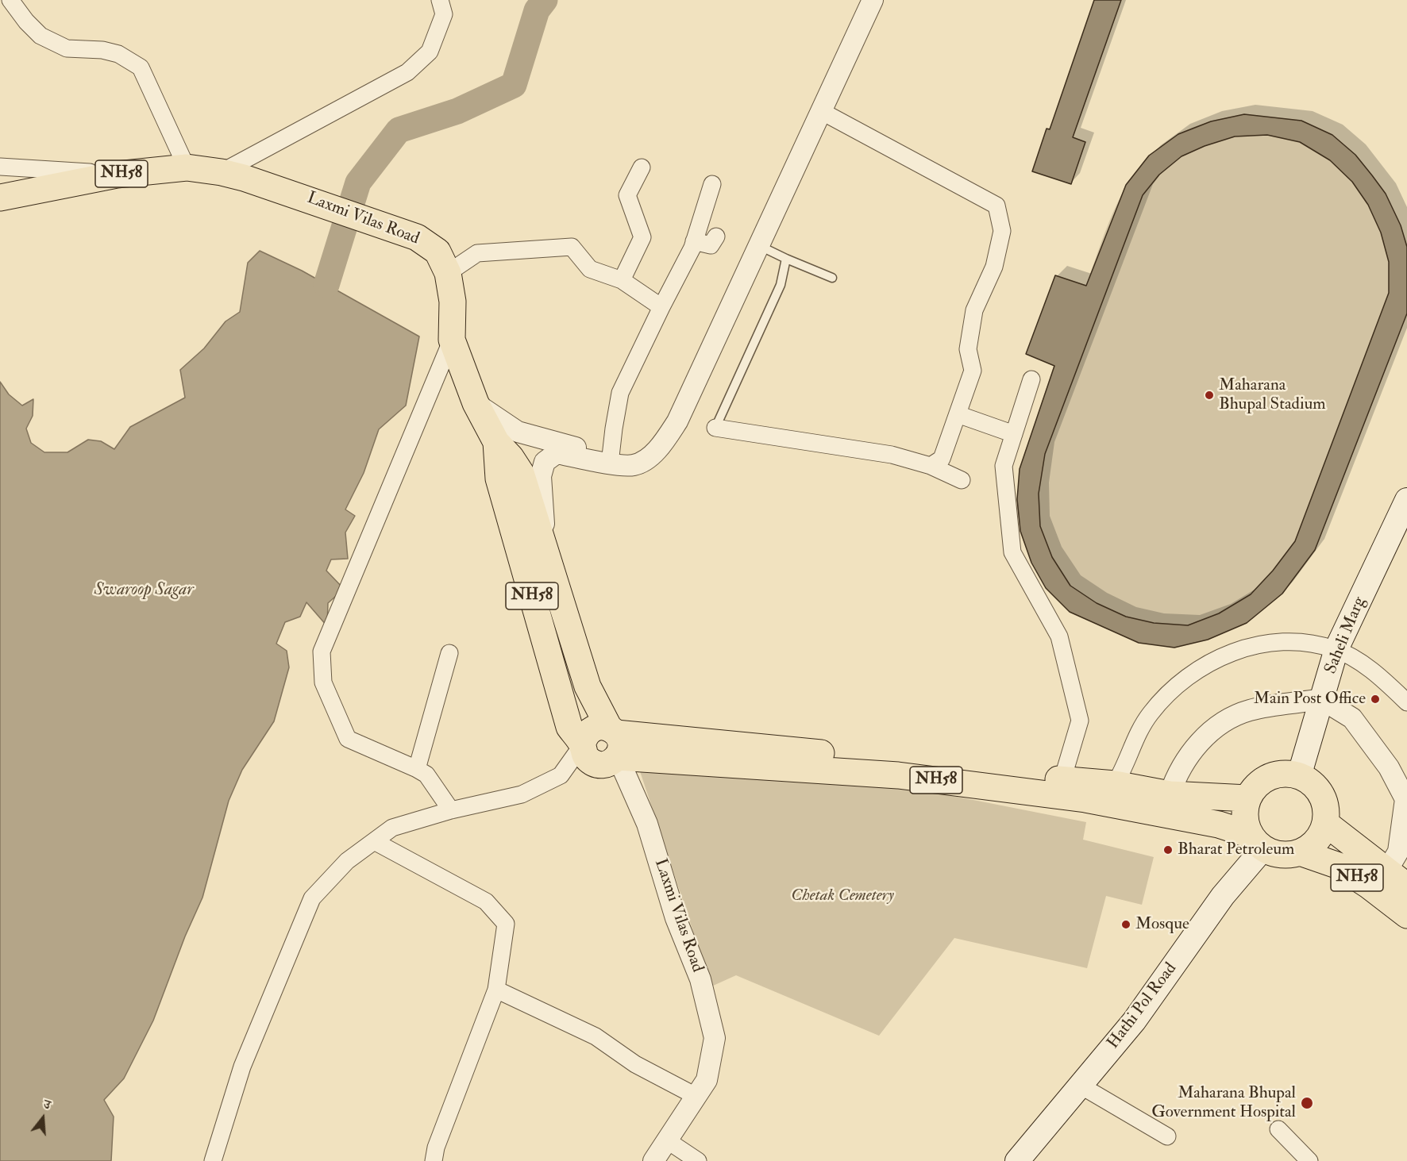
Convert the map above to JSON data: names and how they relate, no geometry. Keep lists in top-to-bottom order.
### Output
{
  "streets": {
    "highway": ["NH58", "Laxmi Vilas Road"],
    "main road": ["Saheli Marg", "Hathi Pol Road"]
  },
  "crossings": [
    ["NH58", "Laxmi Vilas Road"],
    ["NH58", "Saheli Marg"],
    ["NH58", "Hathi Pol Road"],
    ["Saheli Marg", "Hathi Pol Road"]
  ],
  "water": ["Swaroop Sagar"],
  "parks": ["Chetak Cemetery"],
  "places": [
    "Maharana Bhupal Stadium",
    "Main Post Office",
    "Bharat Petroleum",
    "Mosque",
    "Maharana Bhupal Government Hospital"
  ],
  "north": "top"
}
